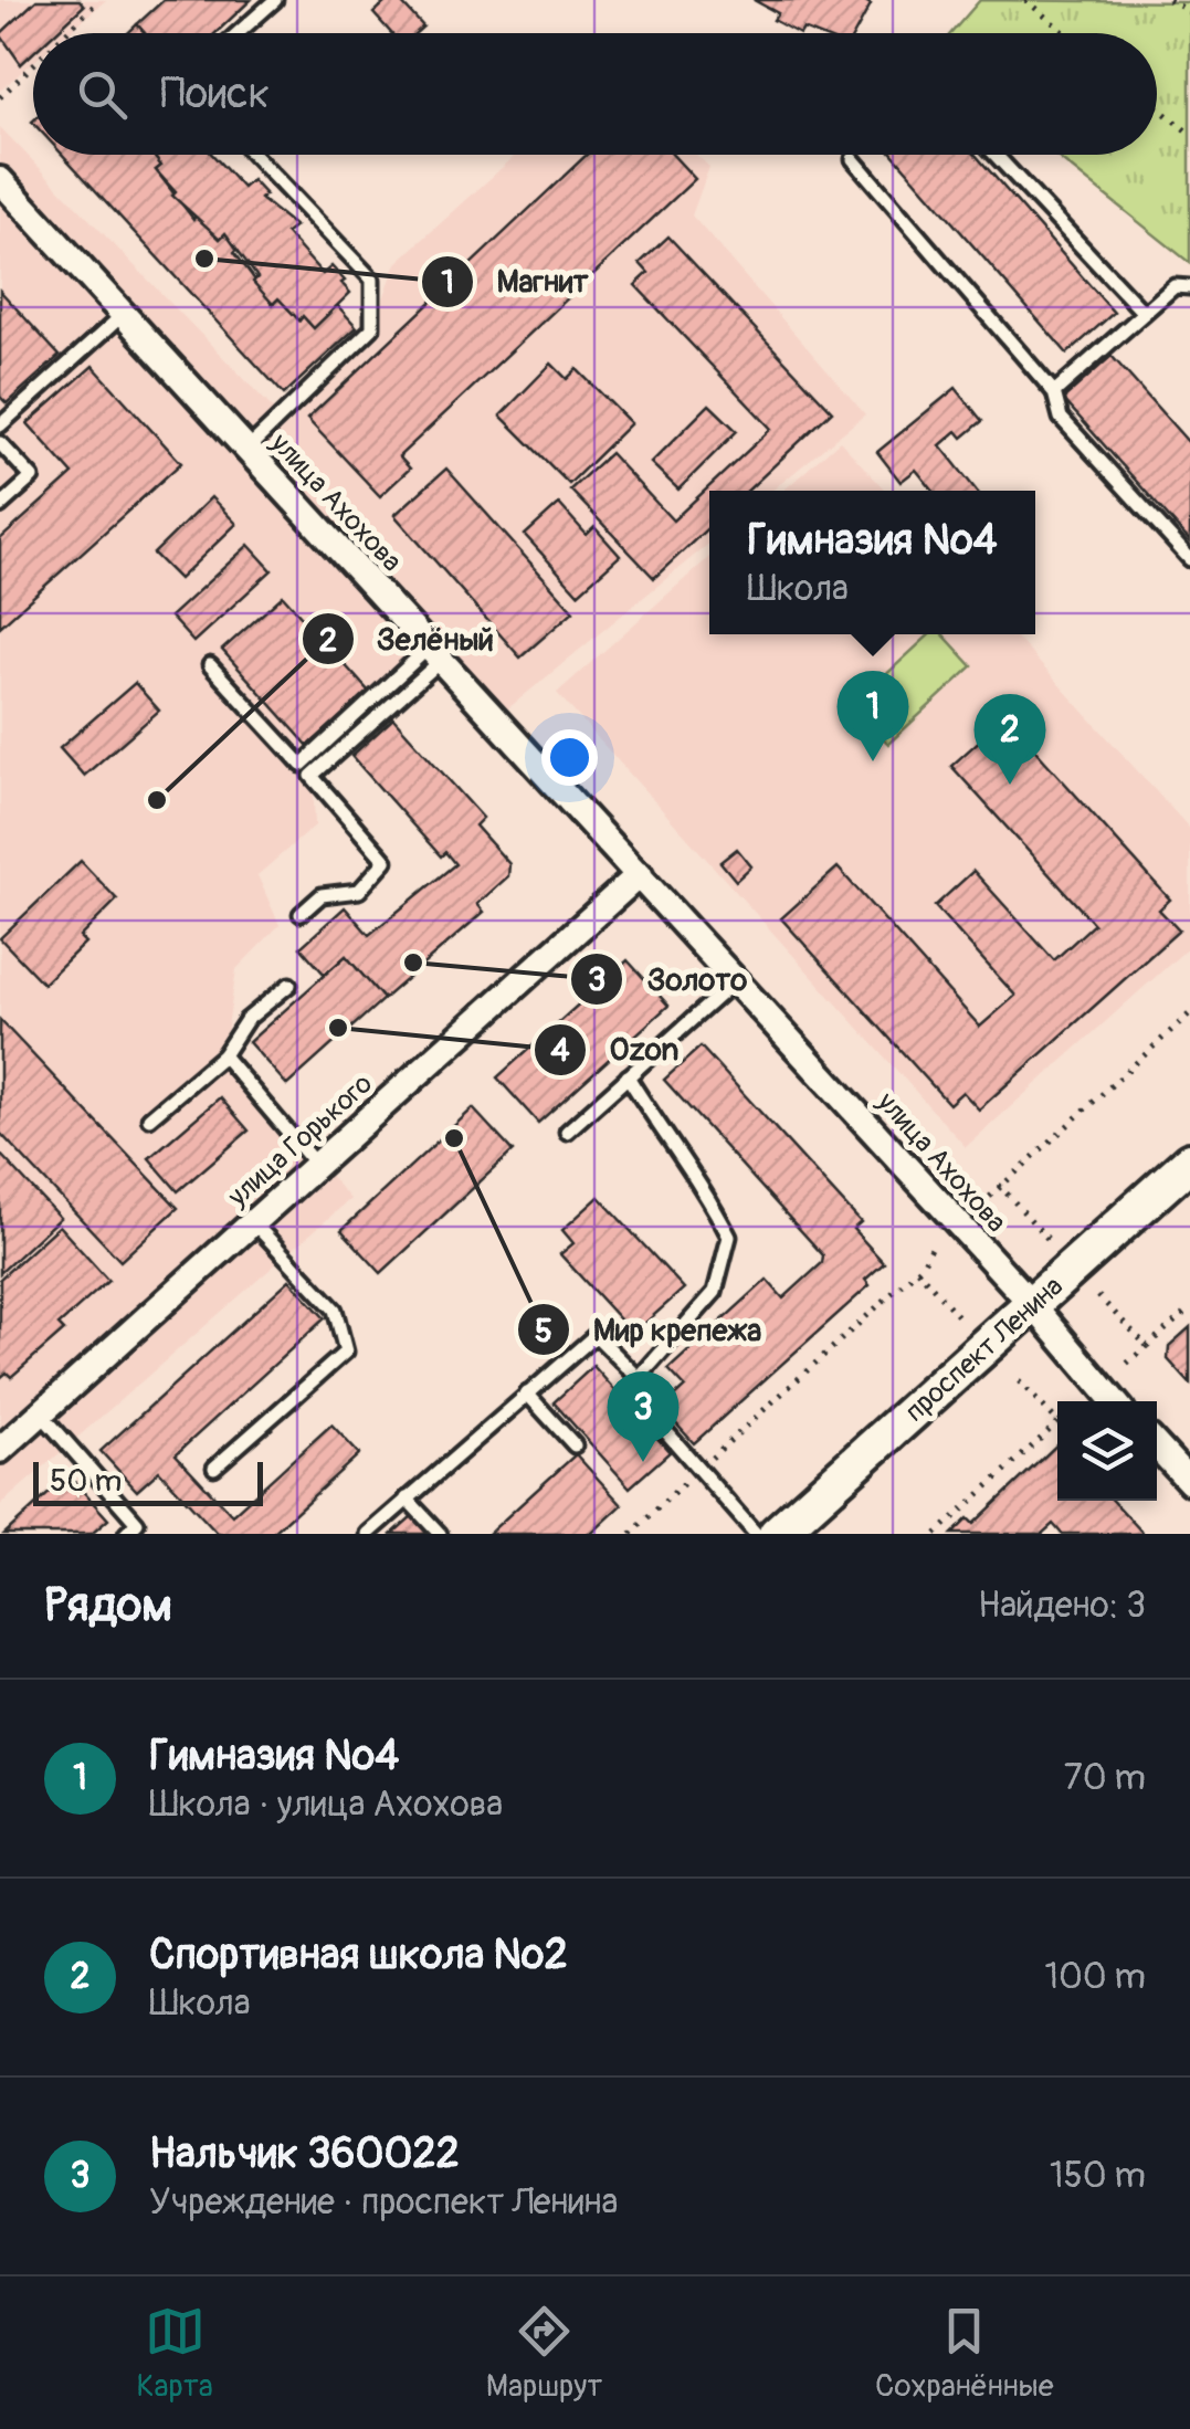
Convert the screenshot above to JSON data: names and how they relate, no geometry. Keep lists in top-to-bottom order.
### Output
{
  "streets": {
    "main road": ["проспект Ленина"],
    "street": ["улица Ахохова", "улица Горького"]
  },
  "crossings": [
    ["улица Ахохова", "улица Горького"],
    ["улица Ахохова", "проспект Ленина"]
  ],
  "places": [
    "Магнит",
    "Зелёный",
    "Золото",
    "Ozon",
    "Мир крепежа"
  ],
  "scale_bar": "50 m",
  "page": {
    "search": "Поиск",
    "popup": ["Гимназия №4", "Школа"],
    "pins": ["1", "2", "3"],
    "scale": "50 m",
    "heading": ["Рядом", "Найдено: 3"],
    "list": [
      {
        "mark": "1",
        "name": "Гимназия №4",
        "note": "Школа · улица Ахохова",
        "value": "70 m"
      },
      {
        "mark": "2",
        "name": "Спортивная школа №2",
        "note": "Школа",
        "value": "100 m"
      },
      {
        "mark": "3",
        "name": "Нальчик 360022",
        "note": "Учреждение · проспект Ленина",
        "value": "150 m"
      }
    ],
    "nav": ["Карта", "Маршрут", "Сохранённые"]
  }
}
